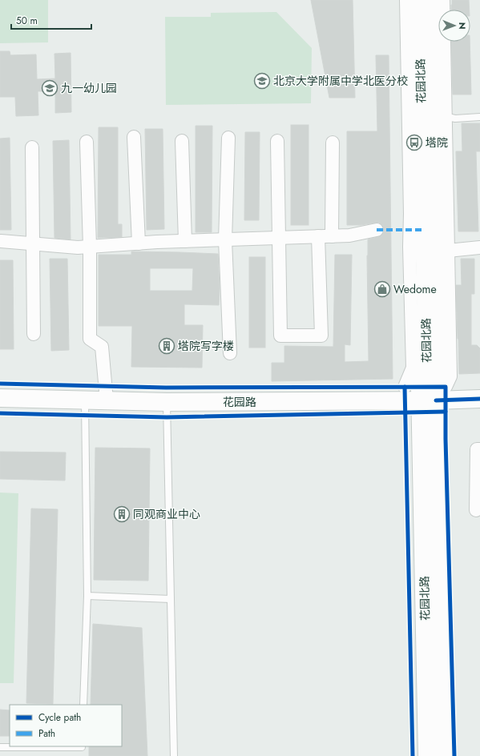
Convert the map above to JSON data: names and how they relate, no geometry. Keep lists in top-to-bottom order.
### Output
{
  "streets": {
    "street": ["花园北路", "花园路"]
  },
  "crossings": [
    ["花园北路", "花园路"]
  ],
  "places": {
    "school or university": ["北京大学附属中学北医分校", "九一幼儿园"],
    "bus stop": ["塔院"],
    "shop": ["Wedome"],
    "building": ["塔院写字楼", "同观商业中心"]
  },
  "legend": ["Cycle path", "Path"],
  "scale_bar": "50 m",
  "north": "right"
}
